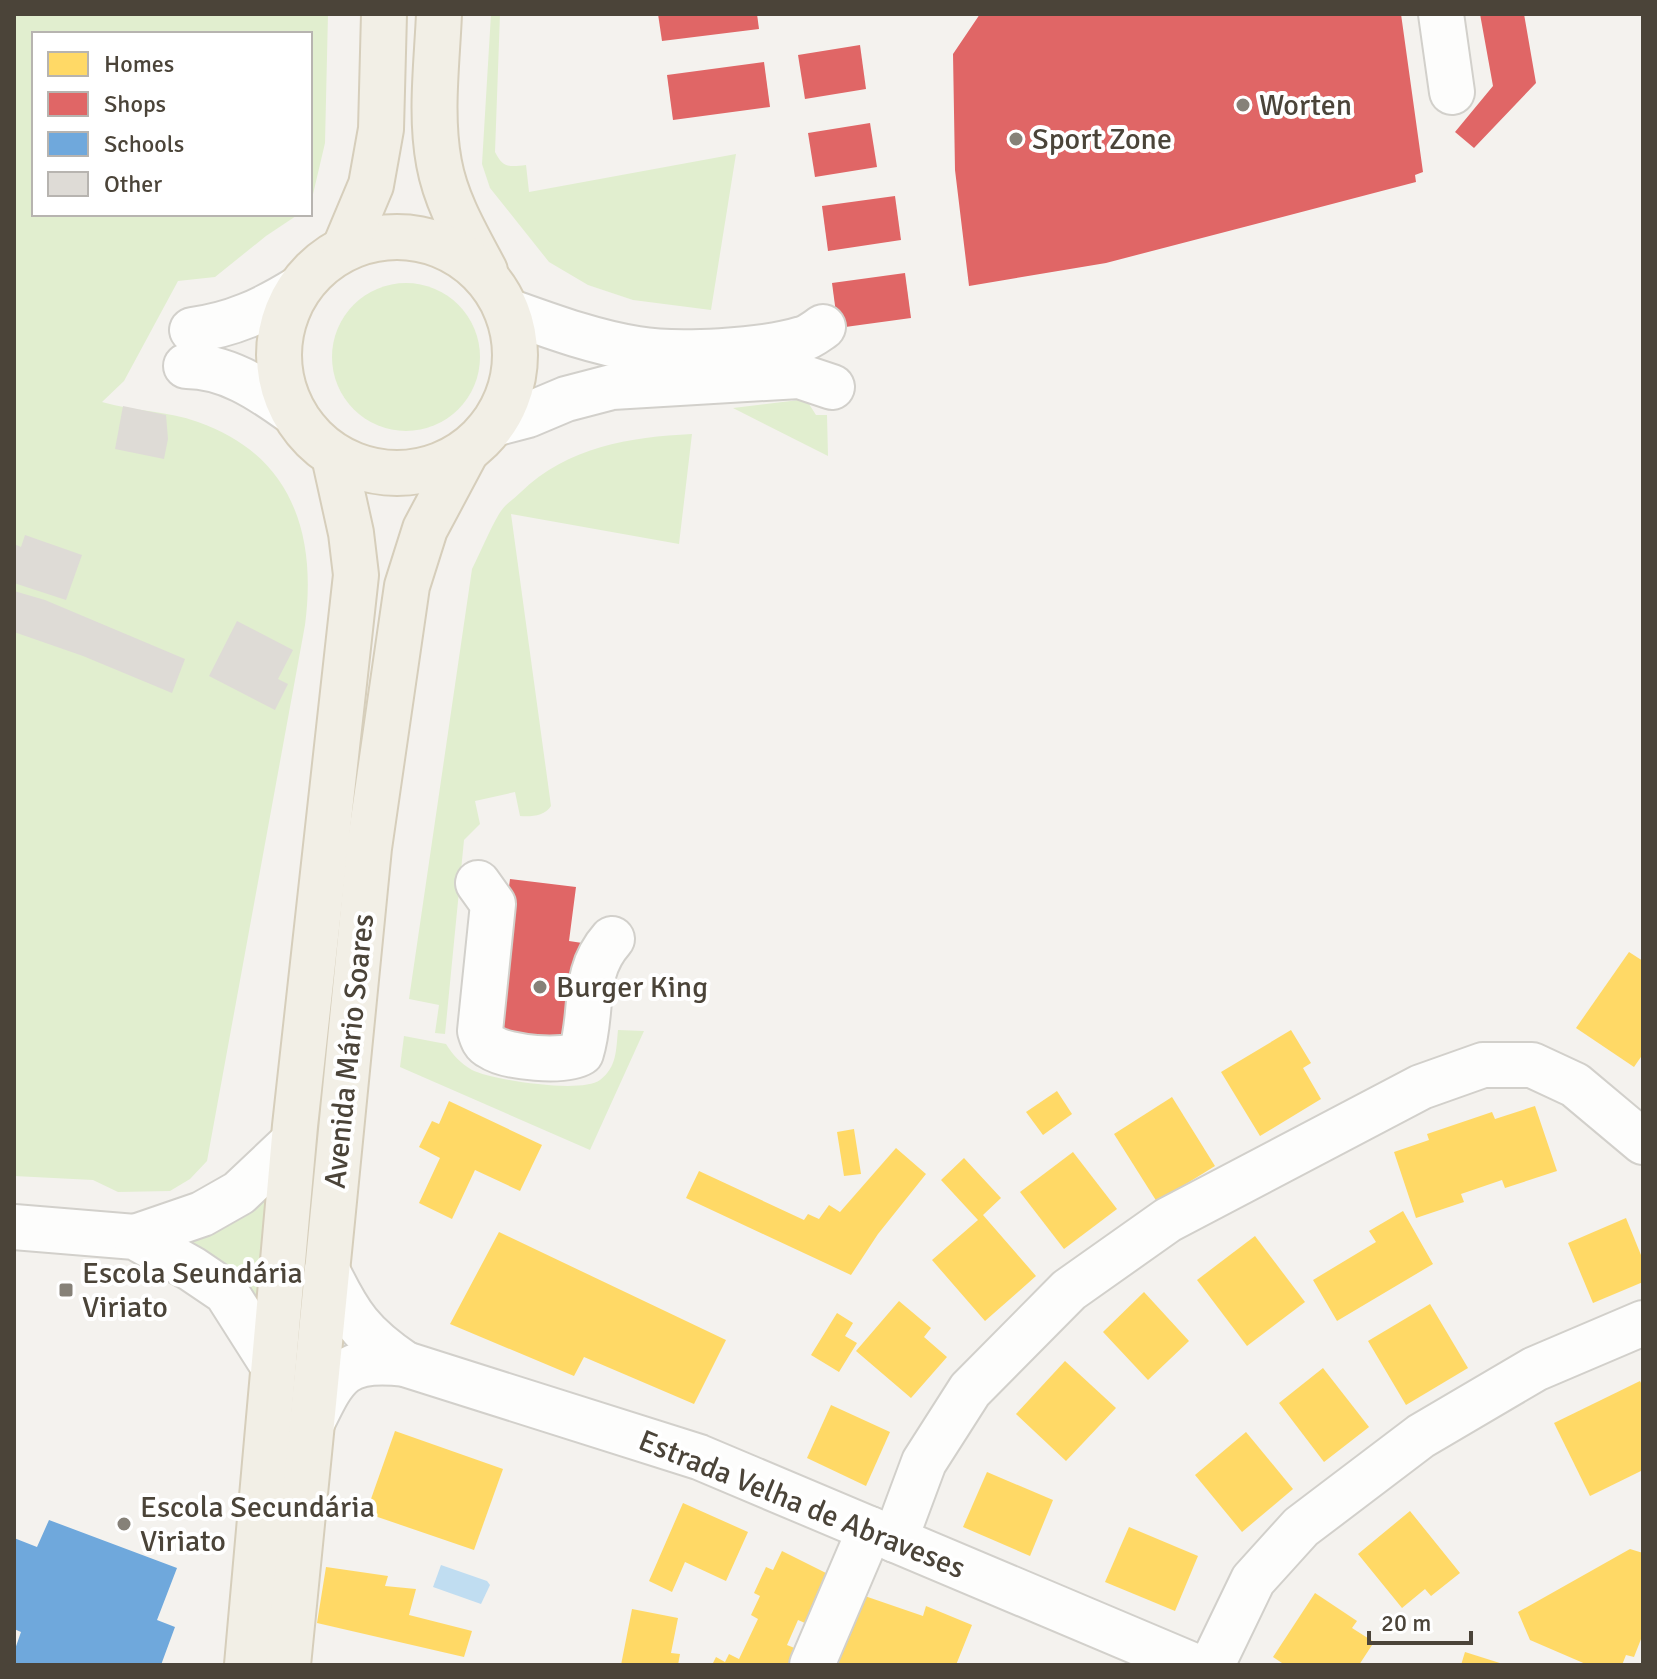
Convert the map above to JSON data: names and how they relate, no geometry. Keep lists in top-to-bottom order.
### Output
{
  "streets": {
    "main road": ["Avenida Mário Soares"],
    "street": ["Estrada Velha de Abraveses"]
  },
  "places": {
    "other": [
      "Worten",
      "Sport Zone",
      "Burger King",
      "Escola Secundária Viriato"
    ],
    "transit": ["Escola Seundária Viriato"]
  },
  "legend": [
    "Homes",
    "Shops",
    "Schools",
    "Other"
  ],
  "scale_bar": "20 m"
}
